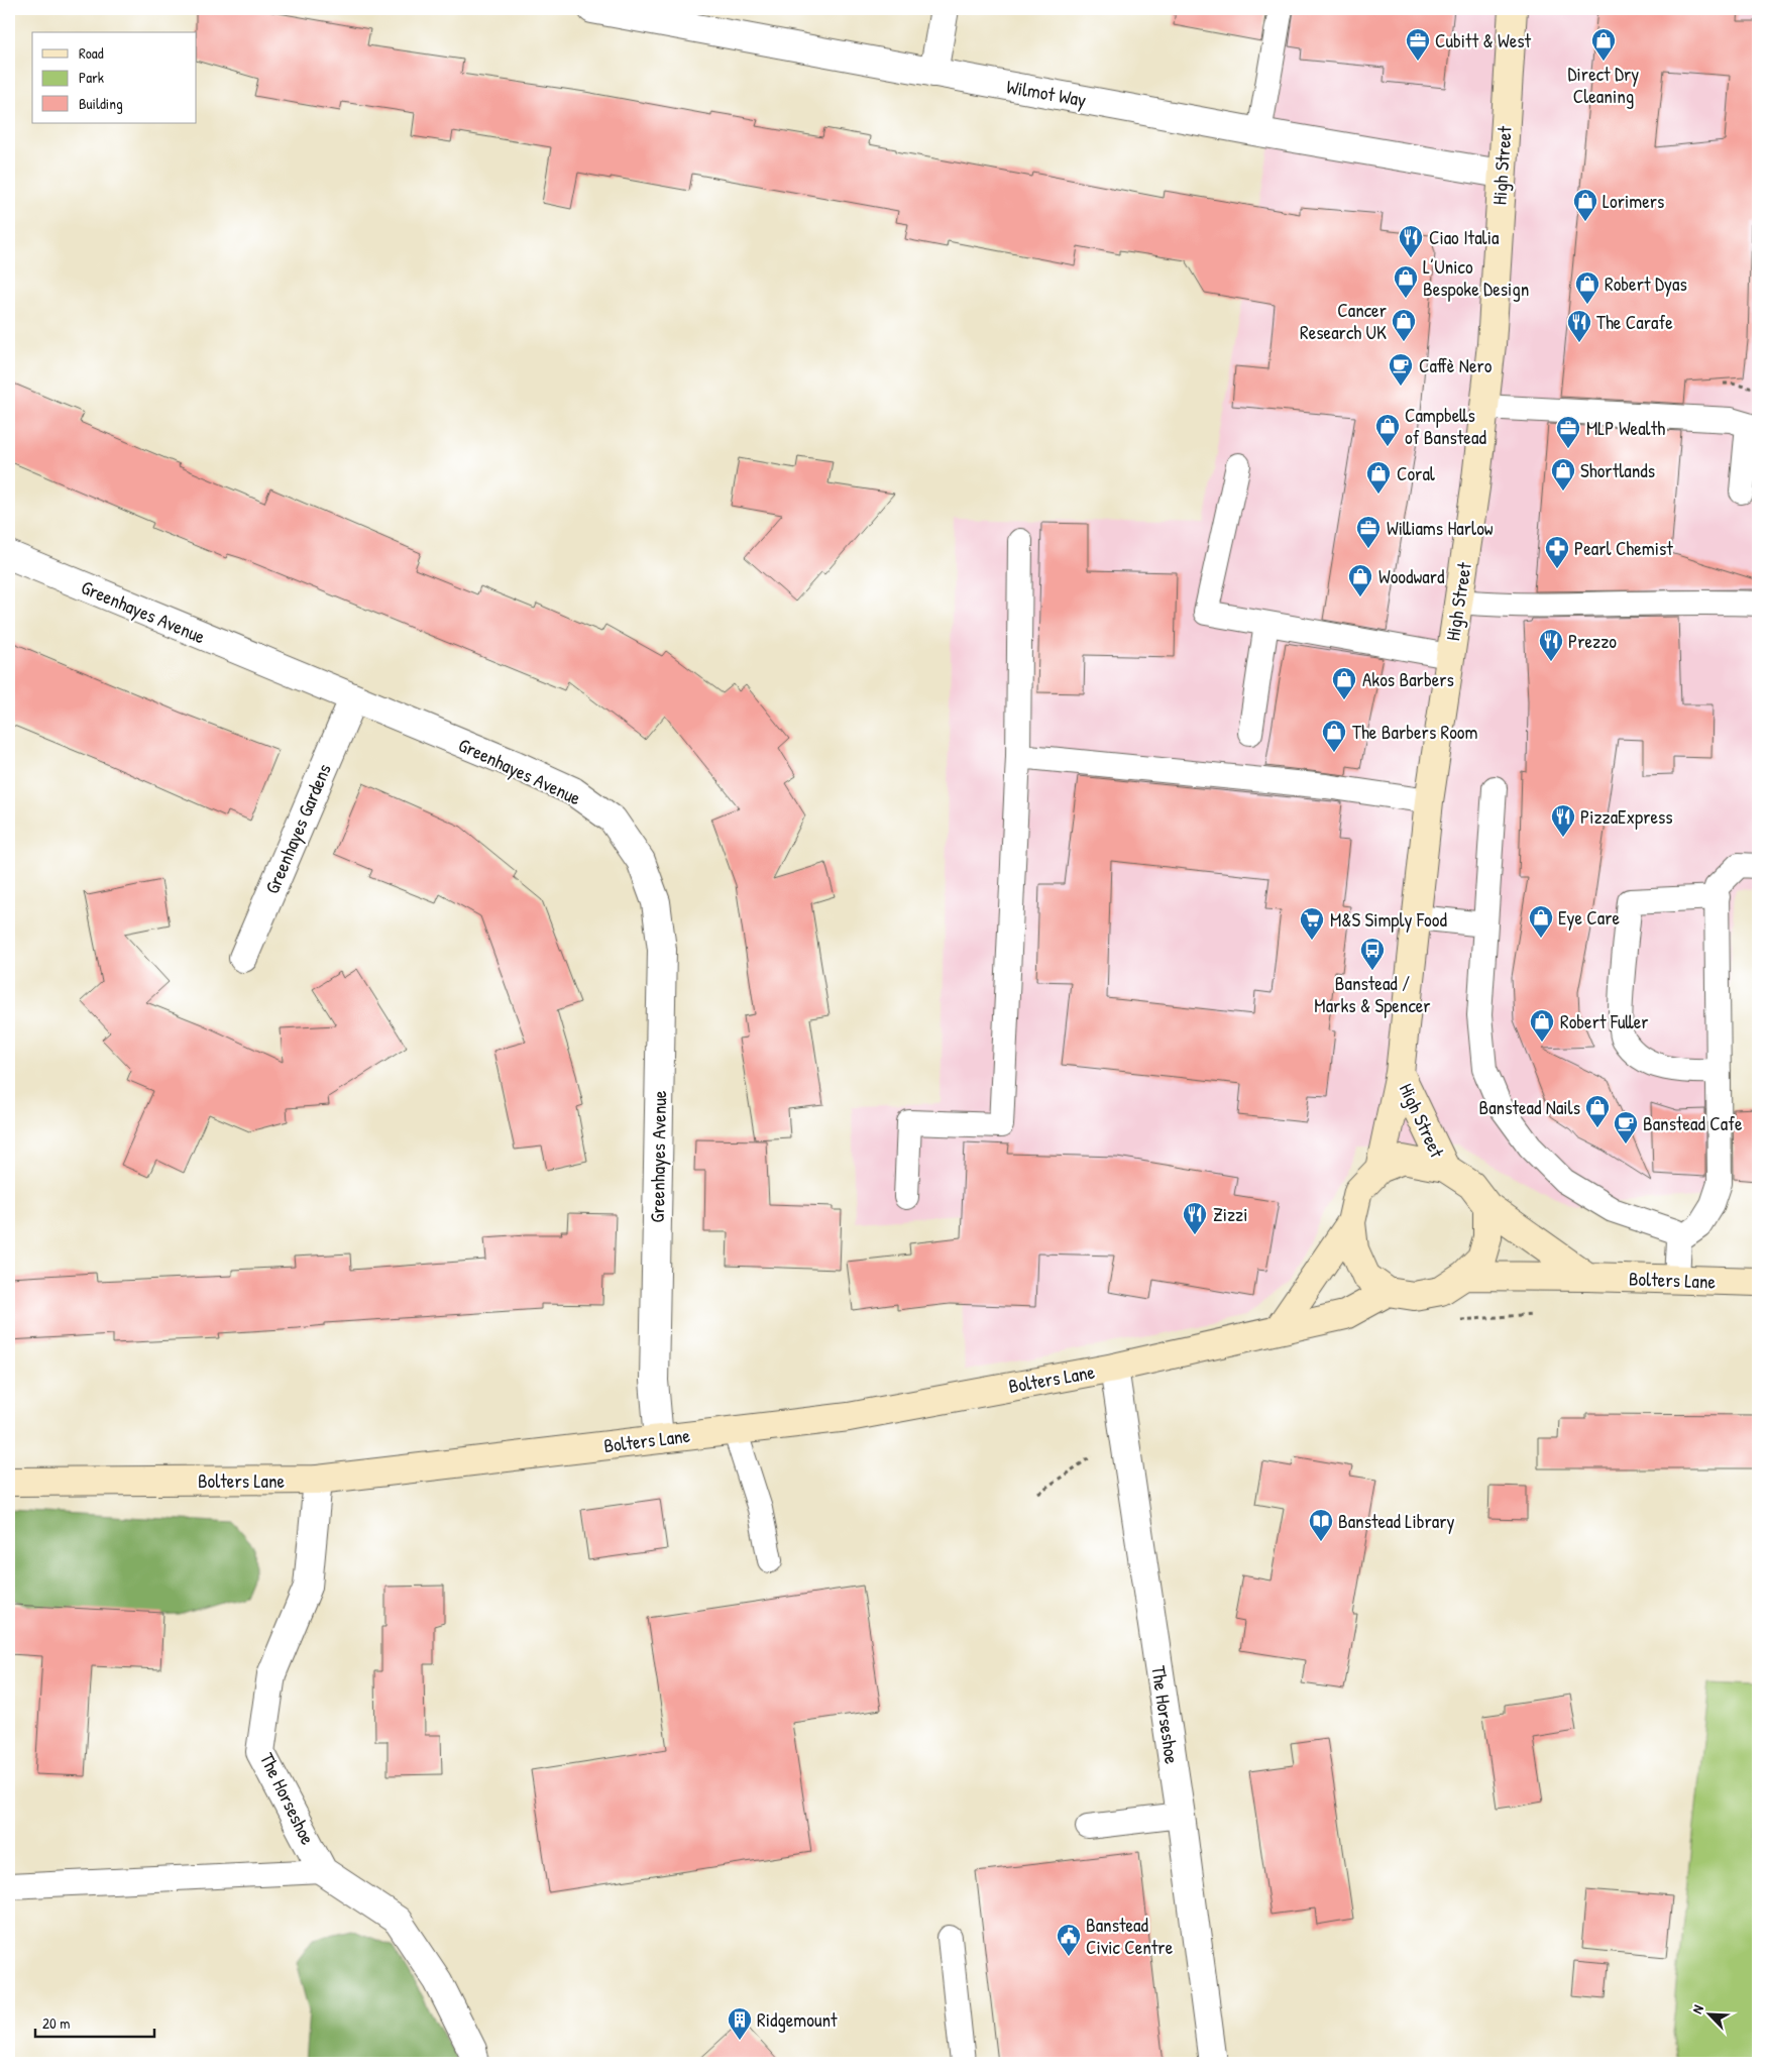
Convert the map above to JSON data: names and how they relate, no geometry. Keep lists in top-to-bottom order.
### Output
{
  "streets": {
    "main road": ["High Street", "Bolters Lane"],
    "street": [
      "Wilmot Way",
      "Greenhayes Avenue",
      "Greenhayes Gardens",
      "The Horseshoe"
    ]
  },
  "crossings": [
    ["Wilmot Way", "High Street"],
    ["High Street", "Bolters Lane"],
    ["Greenhayes Avenue", "Greenhayes Gardens"],
    ["Greenhayes Avenue", "Bolters Lane"],
    ["Bolters Lane", "The Horseshoe"]
  ],
  "places": {
    "office": ["Cubitt & West", "MLP Wealth", "Williams Harlow"],
    "shop": [
      "Direct Dry Cleaning",
      "Lorimers",
      "L’Unico Bespoke Design",
      "Robert Dyas",
      "Cancer Research UK",
      "Campbells of Banstead",
      "Shortlands",
      "Coral",
      "Woodward",
      "Akos Barbers",
      "The Barbers Room",
      "Eye Care",
      "Robert Fuller",
      "Banstead Nails"
    ],
    "restaurant": [
      "Ciao Italia",
      "The Carafe",
      "Prezzo",
      "PizzaExpress",
      "Zizzi"
    ],
    "cafe": ["Caffè Nero", "Banstead Cafe"],
    "pharmacy": ["Pearl Chemist"],
    "supermarket": ["M&S Simply Food"],
    "bus stop": ["Banstead / Marks & Spencer"],
    "library": ["Banstead Library"],
    "public building": ["Banstead Civic Centre"],
    "building": ["Ridgemount"]
  },
  "legend": ["Road", "Park", "Building"],
  "scale_bar": "20 m",
  "north": "top left"
}
